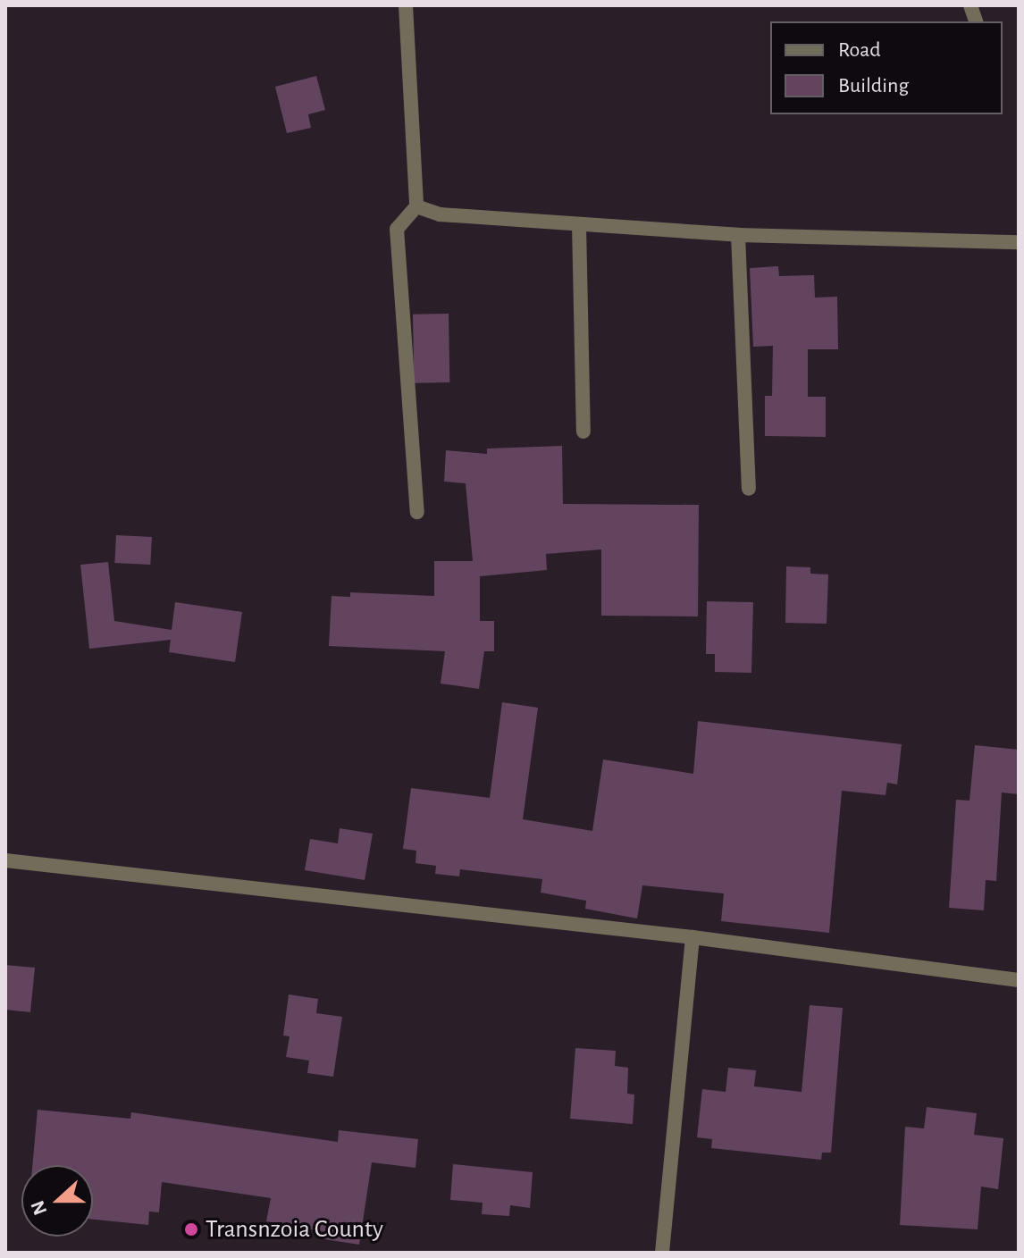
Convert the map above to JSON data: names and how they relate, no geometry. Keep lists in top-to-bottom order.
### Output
{
  "places": ["Transnzoia County"],
  "legend": ["Road", "Building"],
  "north": "left"
}
